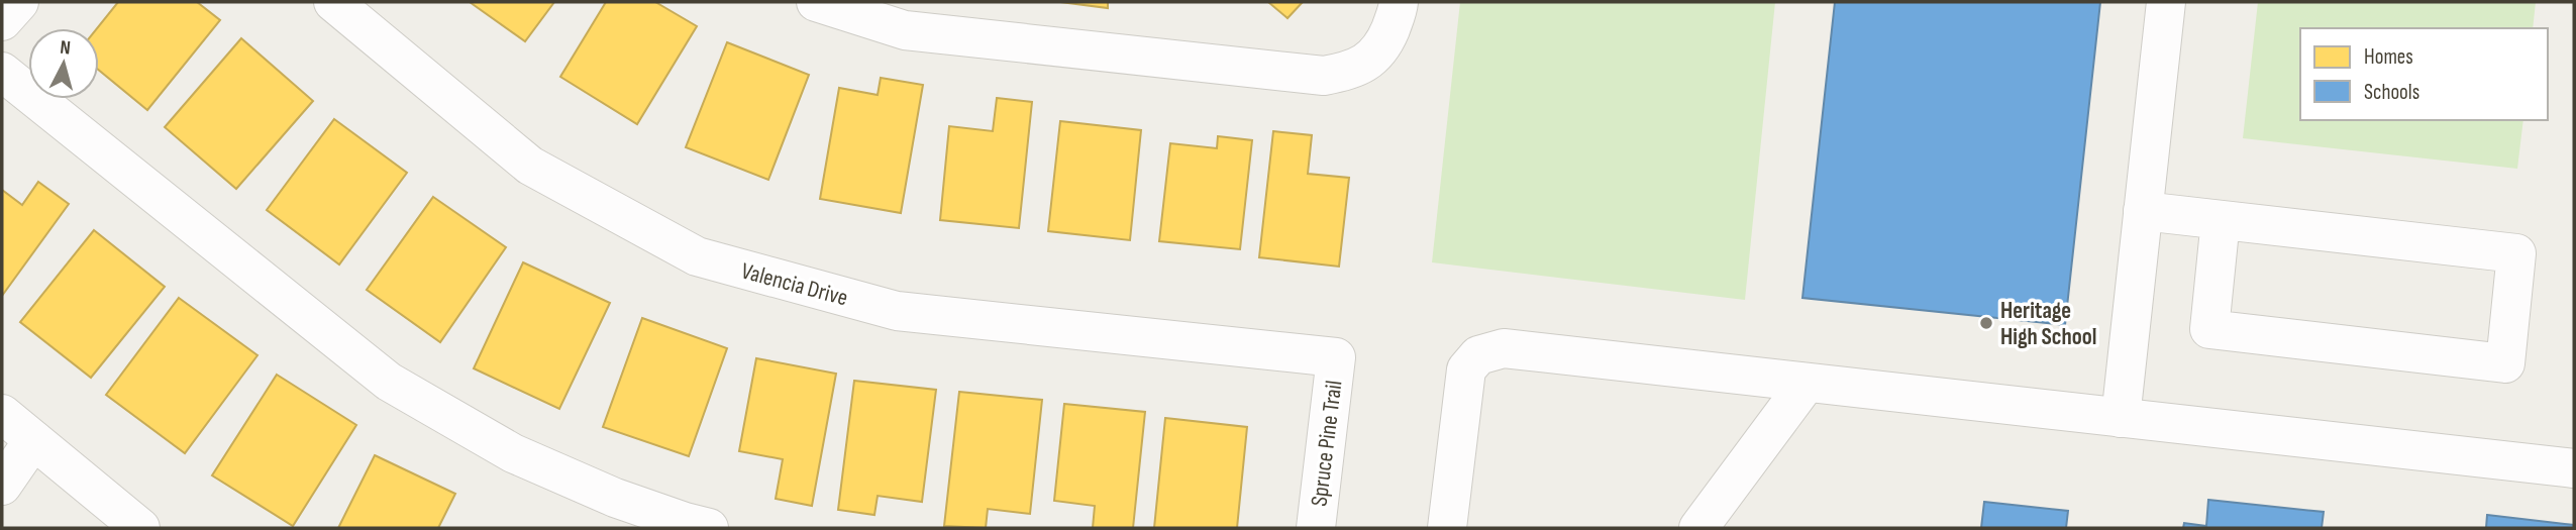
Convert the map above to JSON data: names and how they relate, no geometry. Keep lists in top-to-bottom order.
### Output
{
  "streets": {
    "street": ["Valencia Drive", "Spruce Pine Trail"]
  },
  "crossings": [
    ["Valencia Drive", "Spruce Pine Trail"]
  ],
  "places": ["Heritage High School"],
  "legend": ["Homes", "Schools"],
  "north": "top"
}
